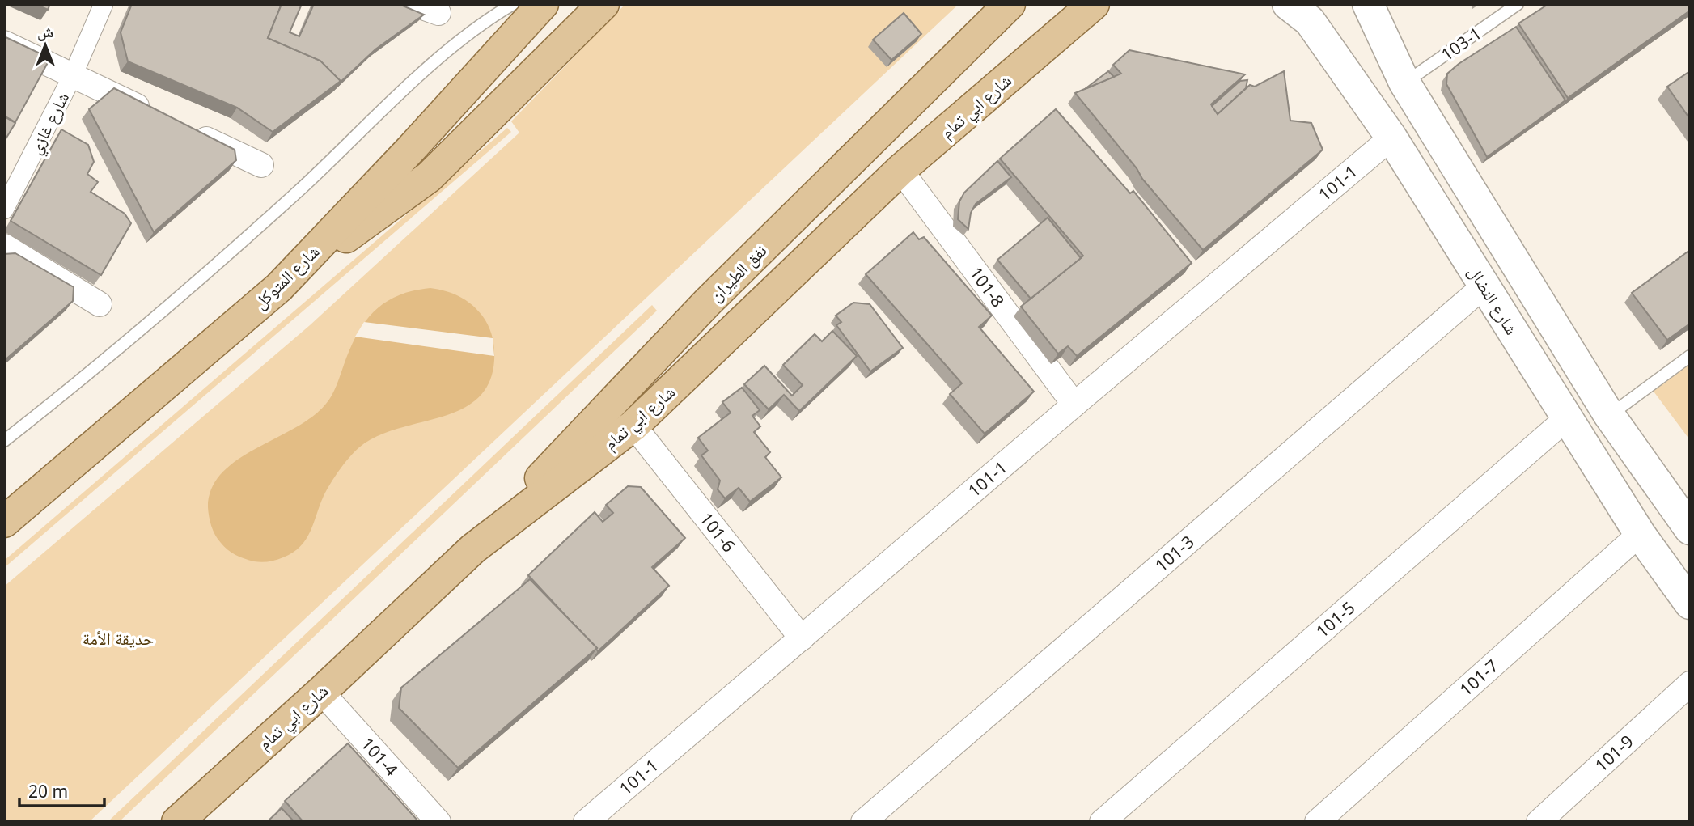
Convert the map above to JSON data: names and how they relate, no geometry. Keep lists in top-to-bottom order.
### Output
{
  "streets": {
    "main road": [
      "شارع ابي تمام",
      "نفق الطيران",
      "شارع المتوكل",
      "شارع النضال"
    ],
    "street": [
      "شارع غازي",
      "101-1",
      "101-8",
      "101-6",
      "101-3",
      "101-5",
      "101-7",
      "101-9",
      "101-4"
    ],
    "lane": ["103-1"]
  },
  "crossings": [
    ["شارع ابي تمام", "نفق الطيران"],
    ["شارع ابي تمام", "101-8"],
    ["شارع ابي تمام", "101-6"],
    ["شارع ابي تمام", "101-4"],
    ["101-1", "101-8"],
    ["101-1", "شارع النضال"],
    ["101-1", "101-6"],
    ["شارع النضال", "101-3"],
    ["شارع النضال", "101-5"],
    ["شارع النضال", "101-7"]
  ],
  "parks": ["حديقة الأمة"],
  "scale_bar": "20 m",
  "north": "top"
}
